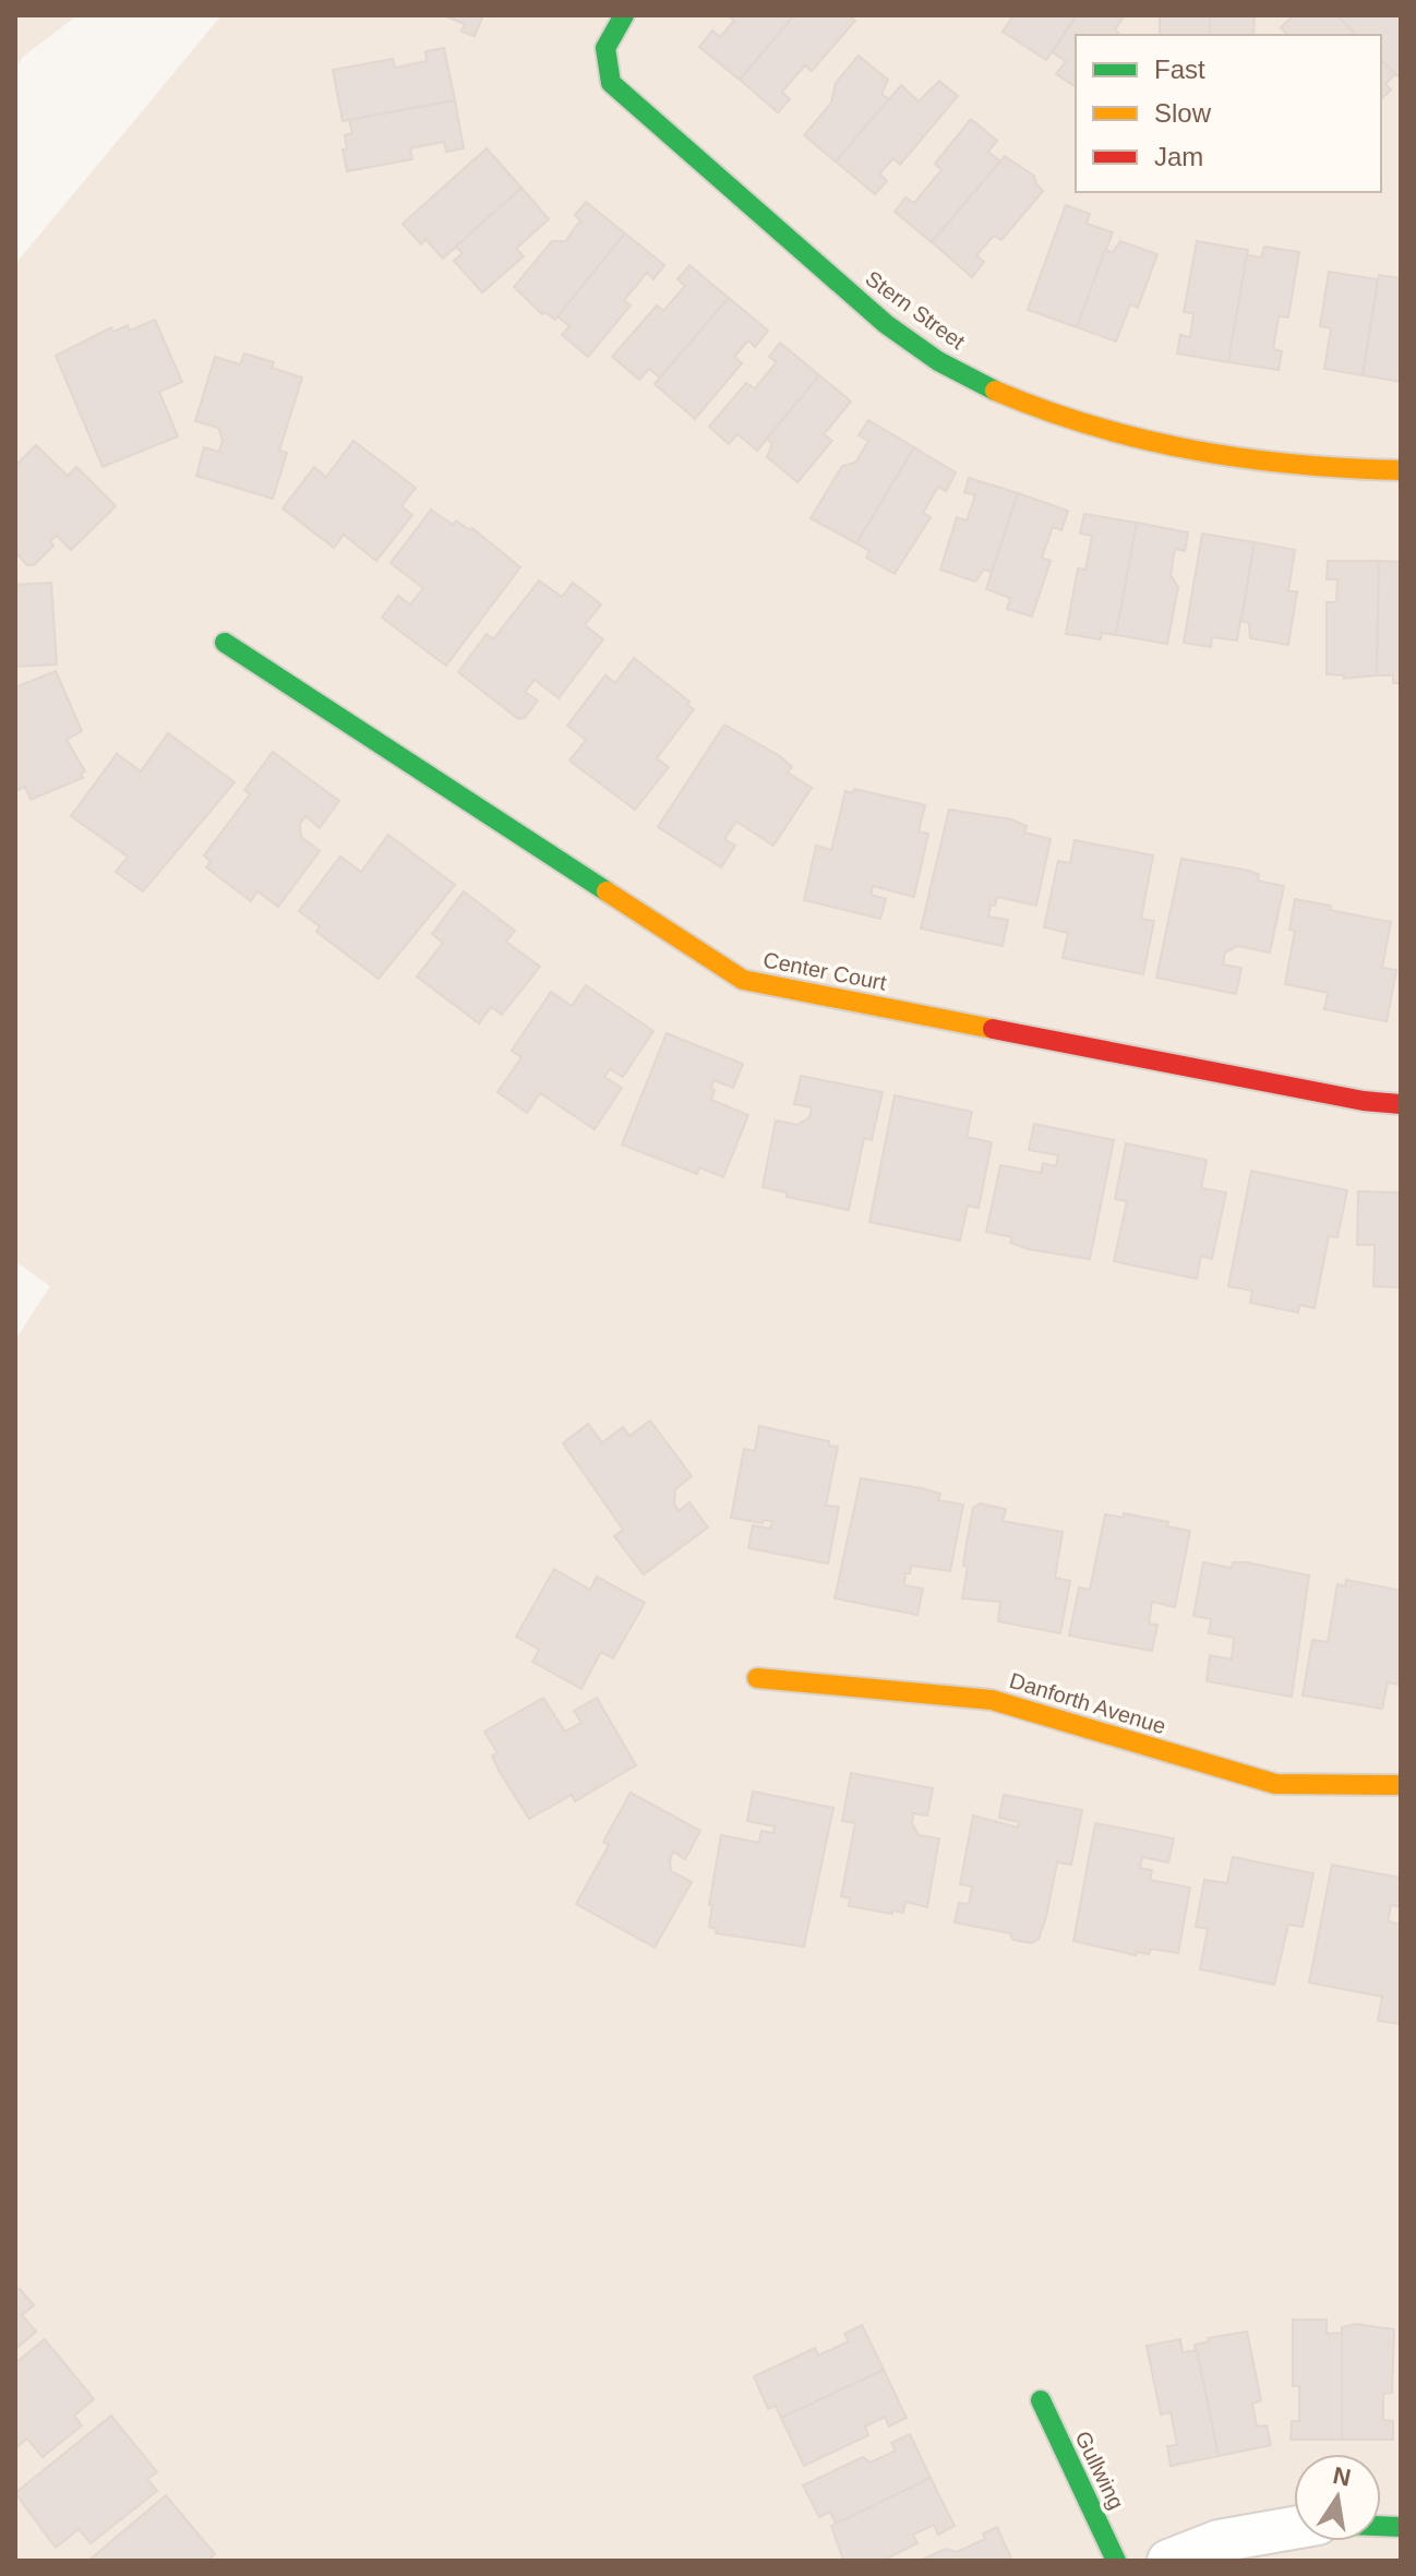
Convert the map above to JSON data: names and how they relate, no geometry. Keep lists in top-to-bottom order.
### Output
{
  "streets": {
    "street": [
      "Stern Street",
      "Center Court",
      "Danforth Avenue",
      "Gullwing"
    ]
  },
  "legend": ["Fast", "Slow", "Jam"],
  "north": "top"
}
